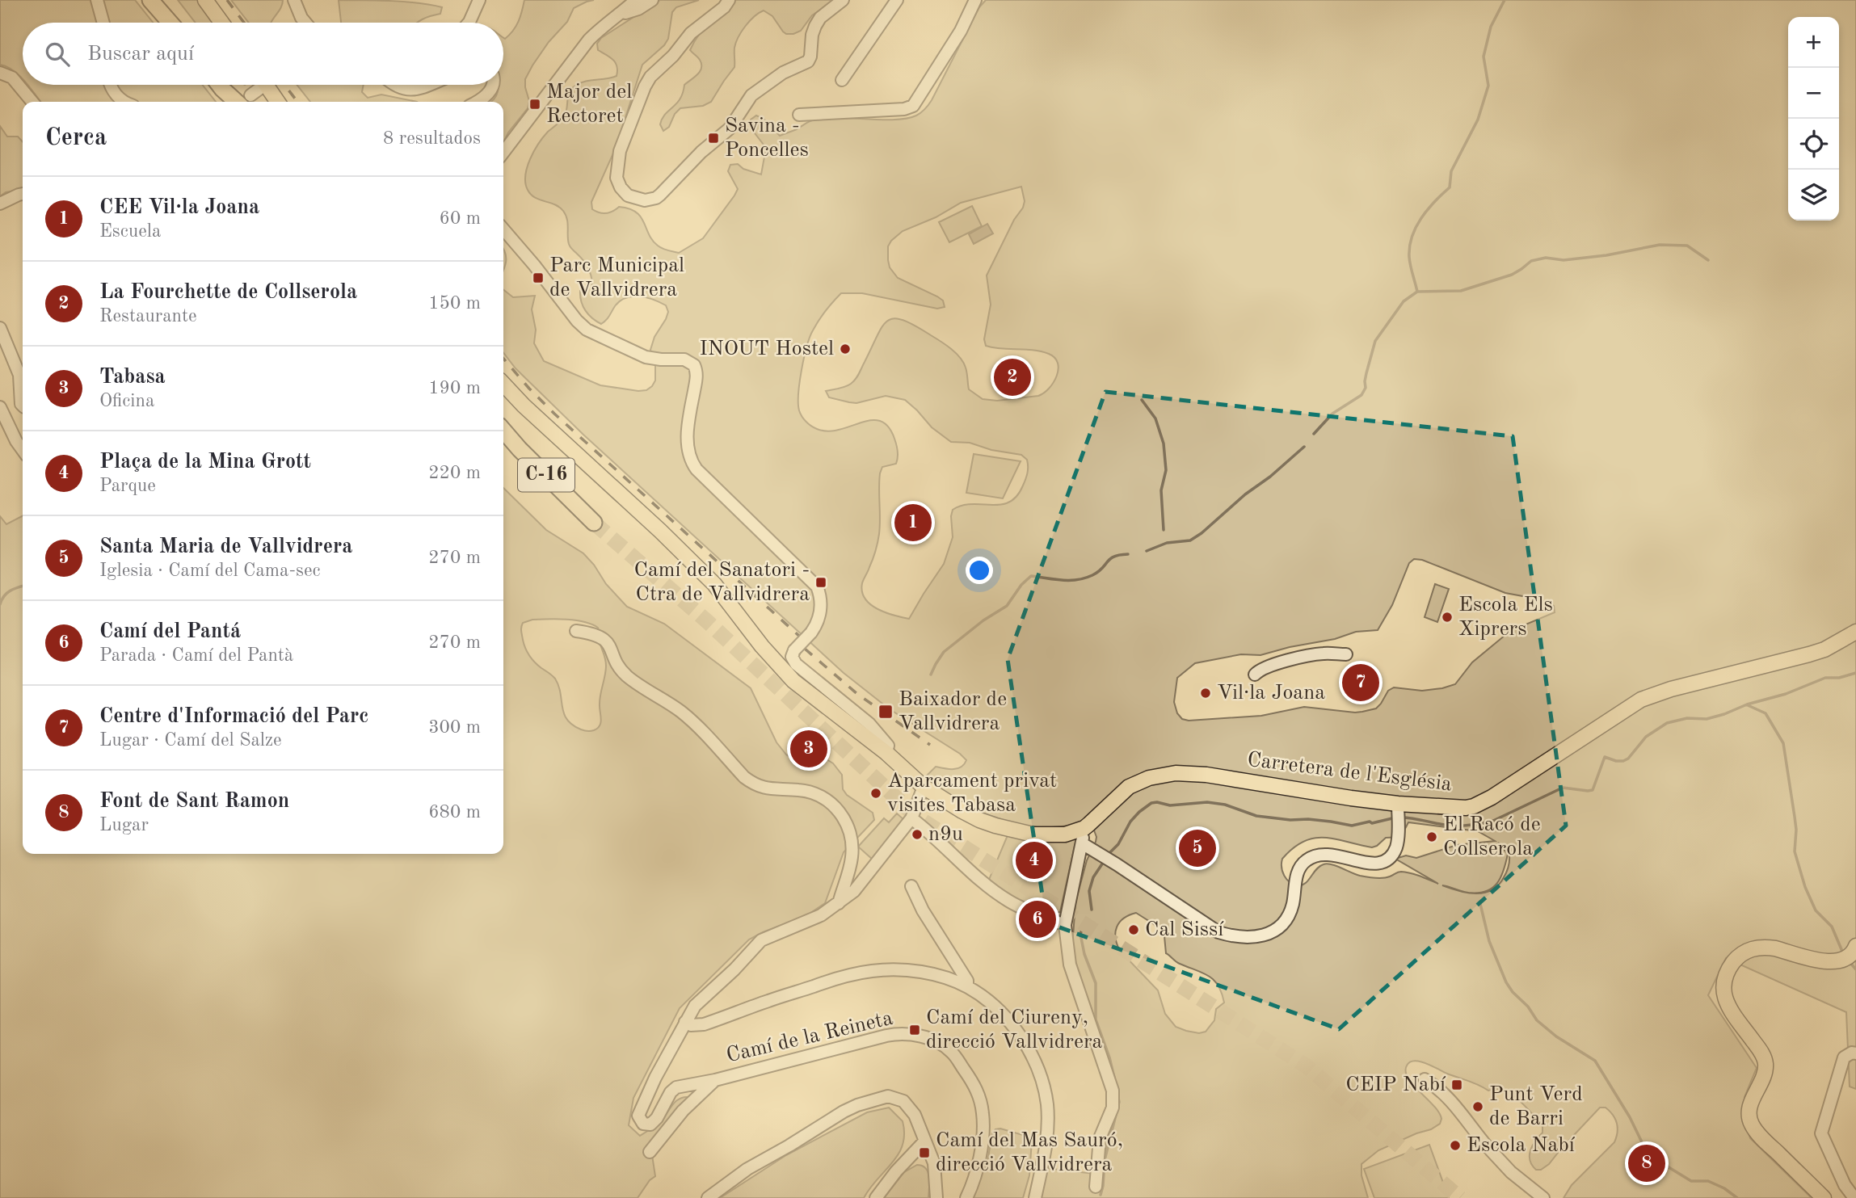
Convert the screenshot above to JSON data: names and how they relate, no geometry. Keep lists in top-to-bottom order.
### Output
{
  "streets": {
    "highway": ["C-16"],
    "main road": ["Carretera de l'Església"],
    "street": ["Camí de la Reineta"]
  },
  "places": {
    "transit": [
      "Major del Rectoret",
      "Savina - Poncelles",
      "Parc Municipal de Vallvidrera",
      "Camí del Sanatori - Ctra de Vallvidrera",
      "Baixador de Vallvidrera",
      "Camí del Ciureny, direcció Vallvidrera",
      "CEIP Nabí",
      "Camí del Mas Sauró, direcció Vallvidrera"
    ],
    "other": [
      "INOUT Hostel",
      "Escola Els Xiprers",
      "Vil·la Joana",
      "Aparcament privat visites Tabasa",
      "n9u",
      "El Racó de Collserola",
      "Cal Sissí",
      "Punt Verd de Barri",
      "Escola Nabí"
    ]
  },
  "page": {
    "map_buttons": ["+", "−"],
    "search": "Buscar aquí",
    "heading": ["Cerca", "8 resultados"],
    "list": [
      {
        "mark": "1",
        "name": "CEE Vil·la Joana",
        "note": "Escuela",
        "value": "60 m"
      },
      {
        "mark": "2",
        "name": "La Fourchette de Collserola",
        "note": "Restaurante",
        "value": "150 m"
      },
      {
        "mark": "3",
        "name": "Tabasa",
        "note": "Oficina",
        "value": "190 m"
      },
      {
        "mark": "4",
        "name": "Plaça de la Mina Grott",
        "note": "Parque",
        "value": "220 m"
      },
      {
        "mark": "5",
        "name": "Santa Maria de Vallvidrera",
        "note": "Iglesia · Camí del Cama-sec",
        "value": "270 m"
      },
      {
        "mark": "6",
        "name": "Camí del Pantá",
        "note": "Parada · Camí del Pantà",
        "value": "270 m"
      },
      {
        "mark": "7",
        "name": "Centre d'Informació del Parc",
        "note": "Lugar · Camí del Salze",
        "value": "300 m"
      },
      {
        "mark": "8",
        "name": "Font de Sant Ramon",
        "note": "Lugar",
        "value": "680 m"
      }
    ],
    "pins": [
      "2",
      "1",
      "7",
      "3",
      "5",
      "4",
      "6",
      "8"
    ]
  }
}
